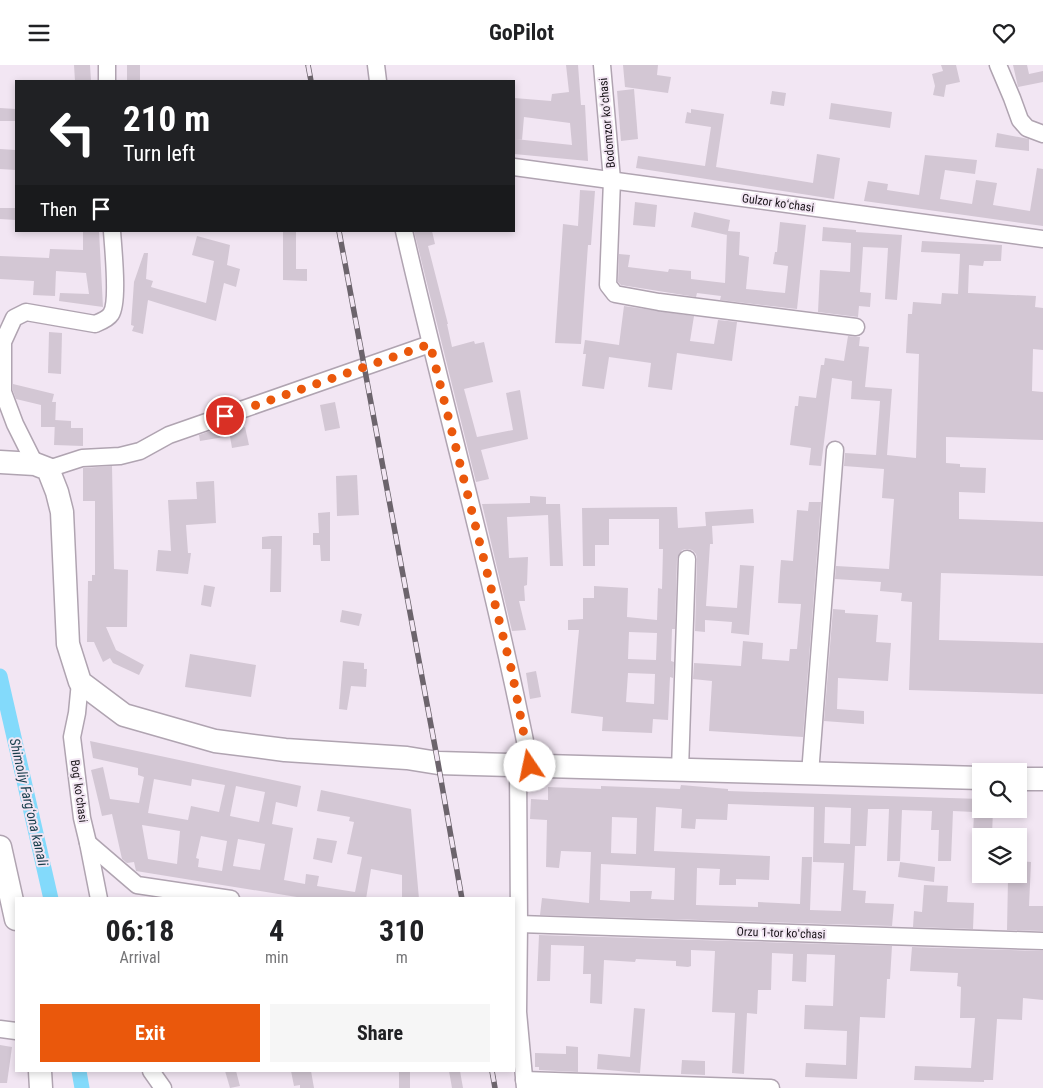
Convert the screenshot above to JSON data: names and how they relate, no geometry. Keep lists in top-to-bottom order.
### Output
{
  "streets": {
    "street": [
      "Bodomzor koʻchasi",
      "Gulzor koʻchasi",
      "Bogʻ koʻchasi",
      "Orzu 1-tor koʻchasi"
    ]
  },
  "crossings": [
    ["Bodomzor koʻchasi", "Gulzor koʻchasi"]
  ],
  "water": ["Shimoliy Fargʻona kanali"],
  "page": {
    "header": "GoPilot",
    "turn": ["210 m", "Turn left"],
    "then": "Then",
    "eta": [
      "06:18",
      "Arrival",
      "4",
      "min",
      "310",
      "m"
    ],
    "buttons": ["Exit", "Share"]
  }
}
